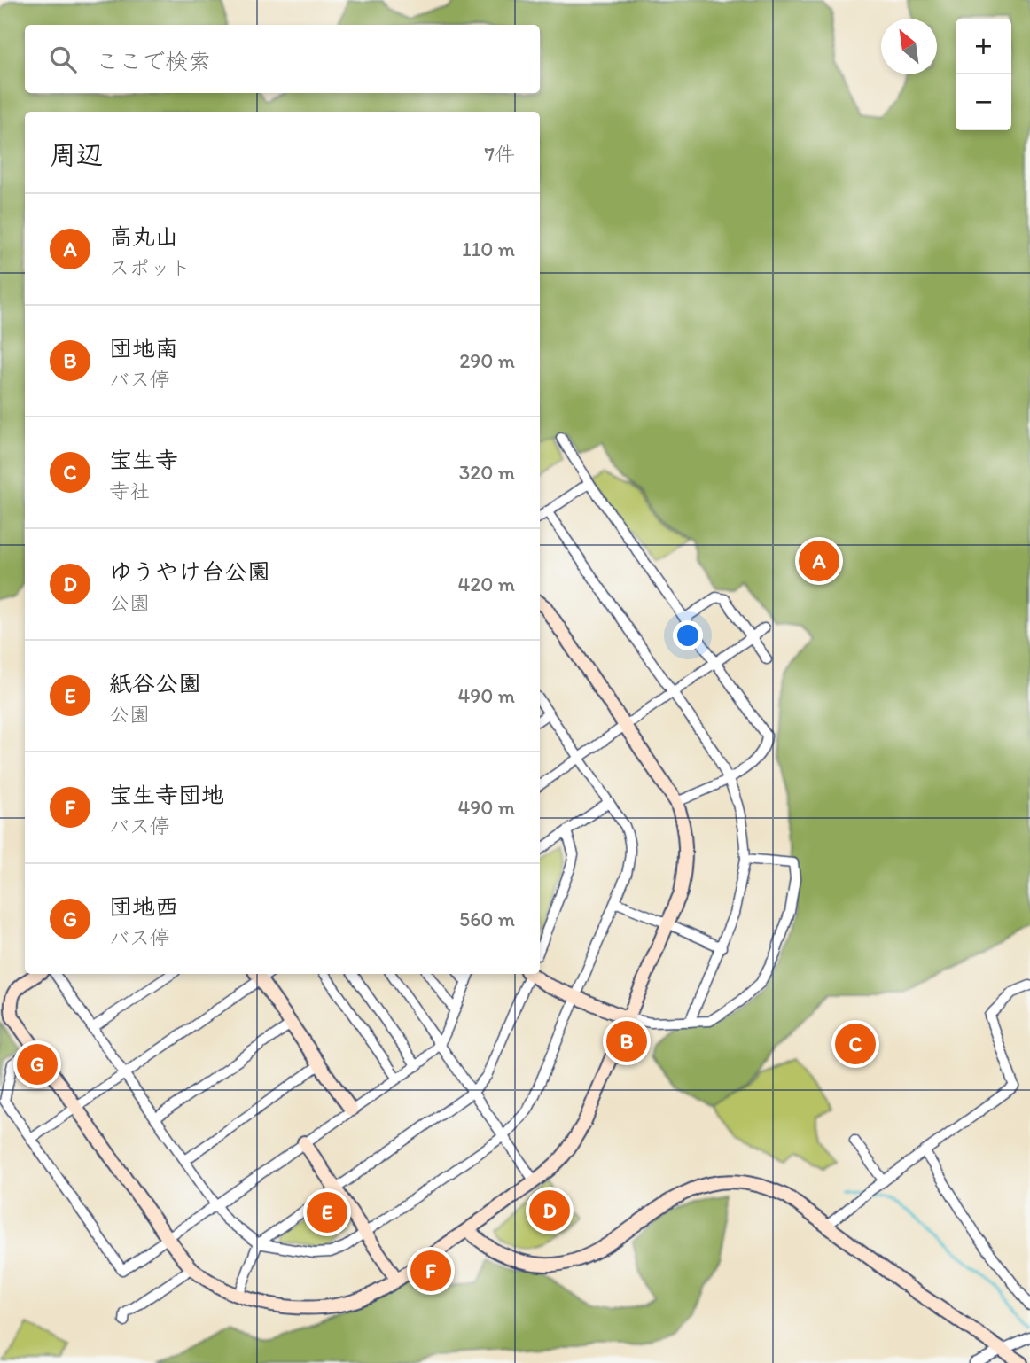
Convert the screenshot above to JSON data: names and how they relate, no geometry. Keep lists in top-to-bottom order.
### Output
{
  "north": "top left",
  "page": {
    "map_buttons": ["+", "−"],
    "search": "ここで検索",
    "heading": ["周辺", "7件"],
    "list": [
      {
        "mark": "A",
        "name": "高丸山",
        "note": "スポット",
        "value": "110 m"
      },
      {
        "mark": "B",
        "name": "団地南",
        "note": "バス停",
        "value": "290 m"
      },
      {
        "mark": "C",
        "name": "宝生寺",
        "note": "寺社",
        "value": "320 m"
      },
      {
        "mark": "D",
        "name": "ゆうやけ台公園",
        "note": "公園",
        "value": "420 m"
      },
      {
        "mark": "E",
        "name": "紙谷公園",
        "note": "公園",
        "value": "490 m"
      },
      {
        "mark": "F",
        "name": "宝生寺団地",
        "note": "バス停",
        "value": "490 m"
      },
      {
        "mark": "G",
        "name": "団地西",
        "note": "バス停",
        "value": "560 m"
      }
    ],
    "pins": [
      "A",
      "B",
      "C",
      "G",
      "D",
      "E",
      "F"
    ]
  }
}
